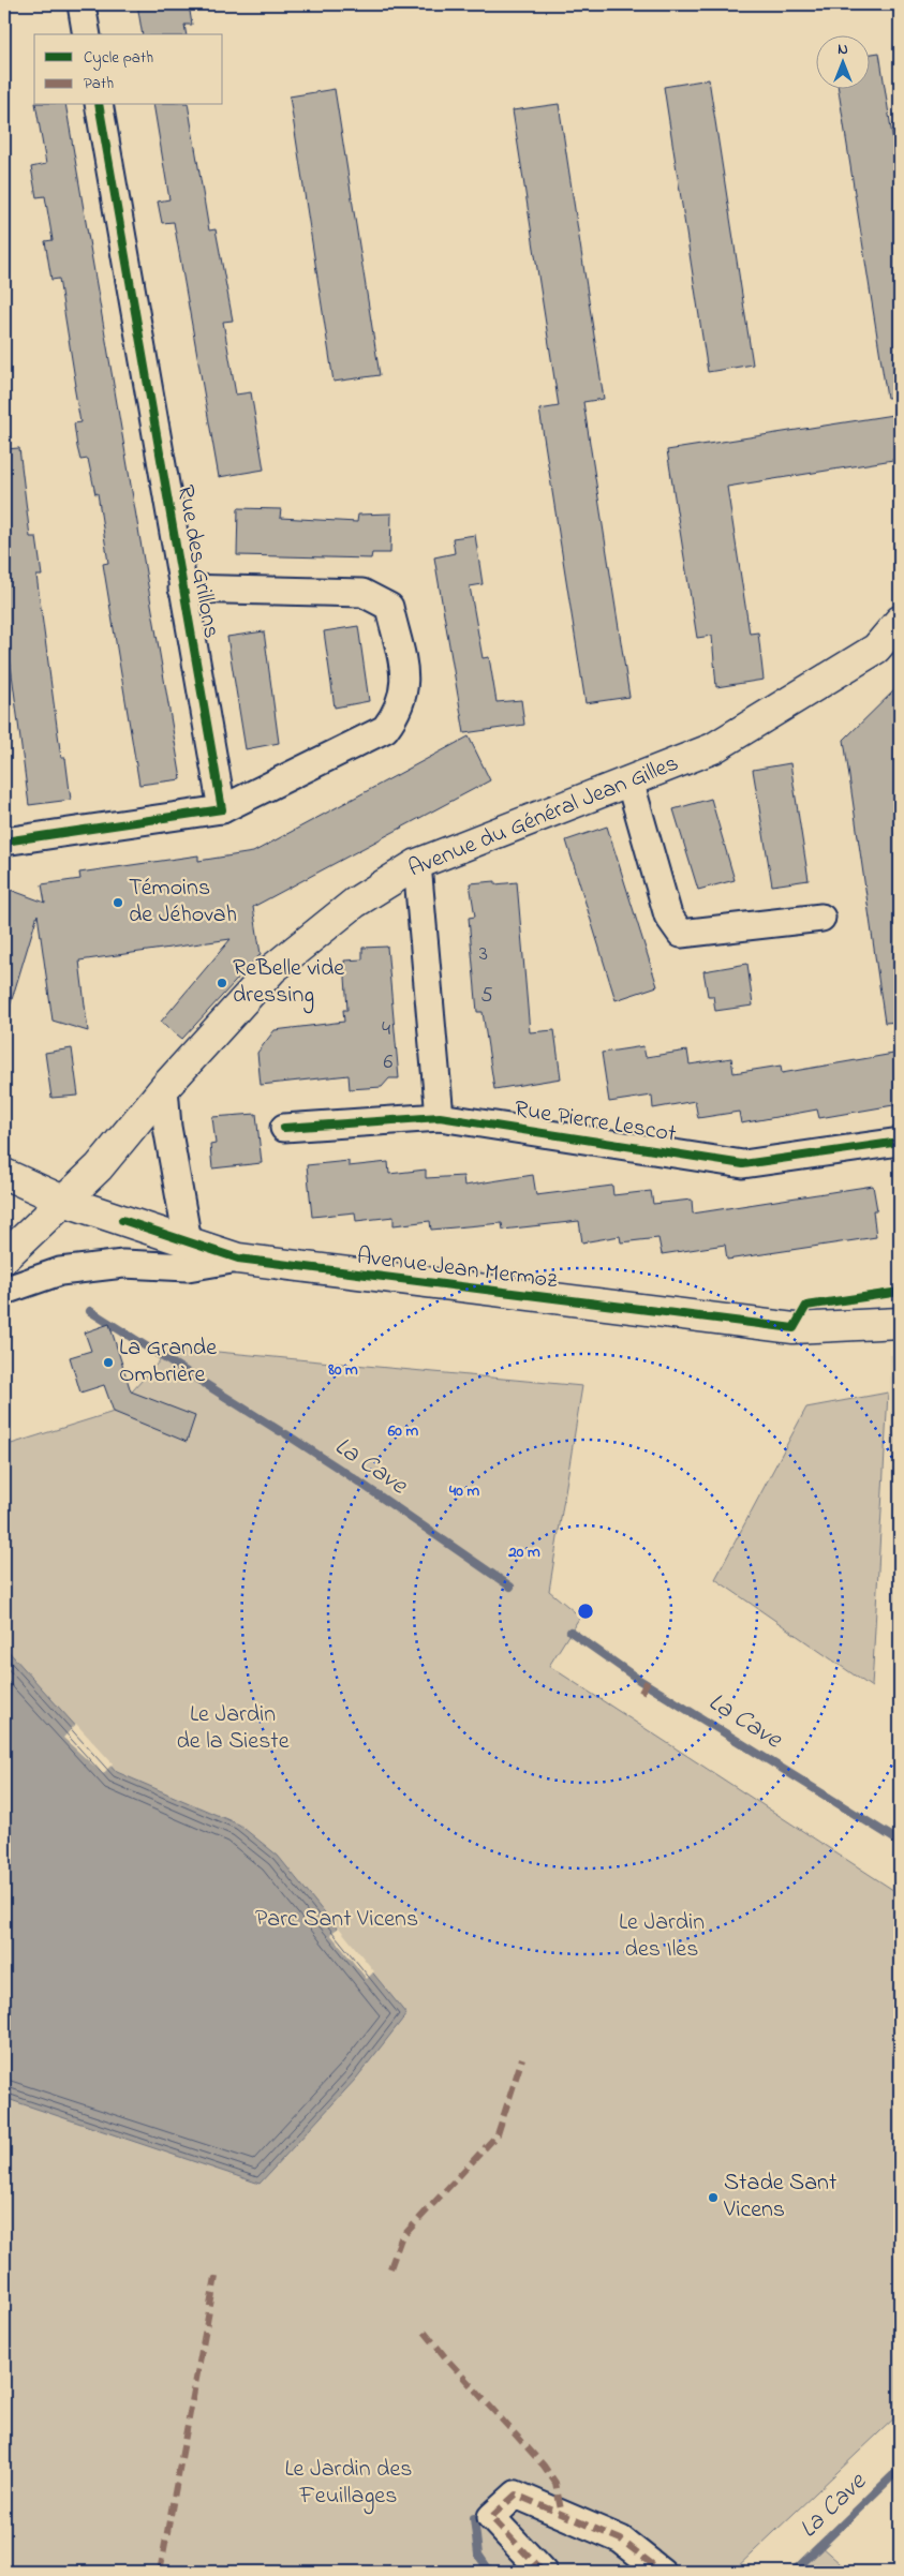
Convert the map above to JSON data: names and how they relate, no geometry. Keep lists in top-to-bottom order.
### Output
{
  "streets": {
    "main road": ["Avenue du Général Jean Gilles", "Avenue Jean Mermoz"],
    "street": ["Rue des Grillons", "Rue Pierre Lescot"]
  },
  "crossings": [
    ["Avenue du Général Jean Gilles", "Avenue Jean Mermoz"]
  ],
  "water": ["La Cave"],
  "parks": [
    "Le Jardin de la Sieste",
    "Parc Sant Vicens",
    "Le Jardin des Iles",
    "Le Jardin des Feuillages"
  ],
  "places": [
    "Témoins de Jéhovah",
    "ReBelle vide dressing",
    "La Grande Ombrière",
    "Stade Sant Vicens"
  ],
  "house_numbers": [
    "3",
    "5",
    "4",
    "6"
  ],
  "legend": ["Cycle path", "Path"],
  "north": "top",
  "rings": [
    "80 m",
    "60 m",
    "40 m",
    "20 m"
  ]
}
